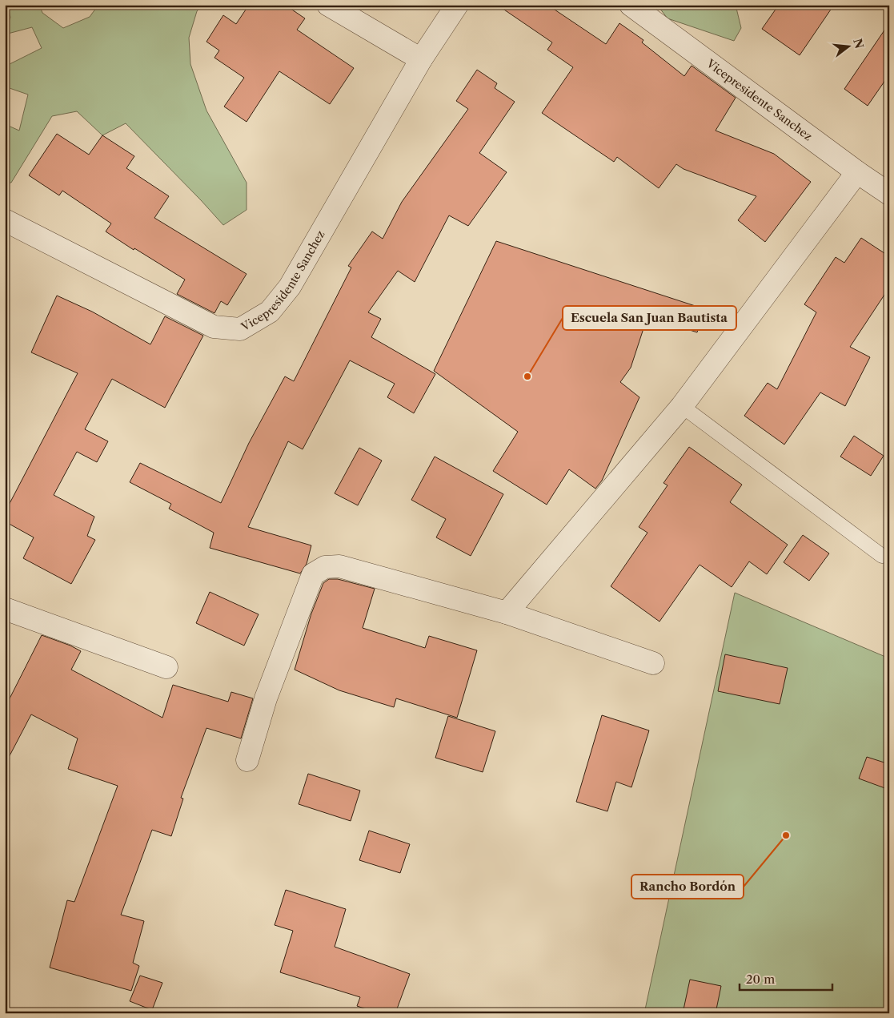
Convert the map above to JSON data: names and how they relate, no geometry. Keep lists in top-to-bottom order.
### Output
{
  "streets": {
    "street": ["Vicepresidente Sanchez"]
  },
  "places": ["Escuela San Juan Bautista", "Rancho Bordón"],
  "scale_bar": "20 m",
  "north": "right"
}
